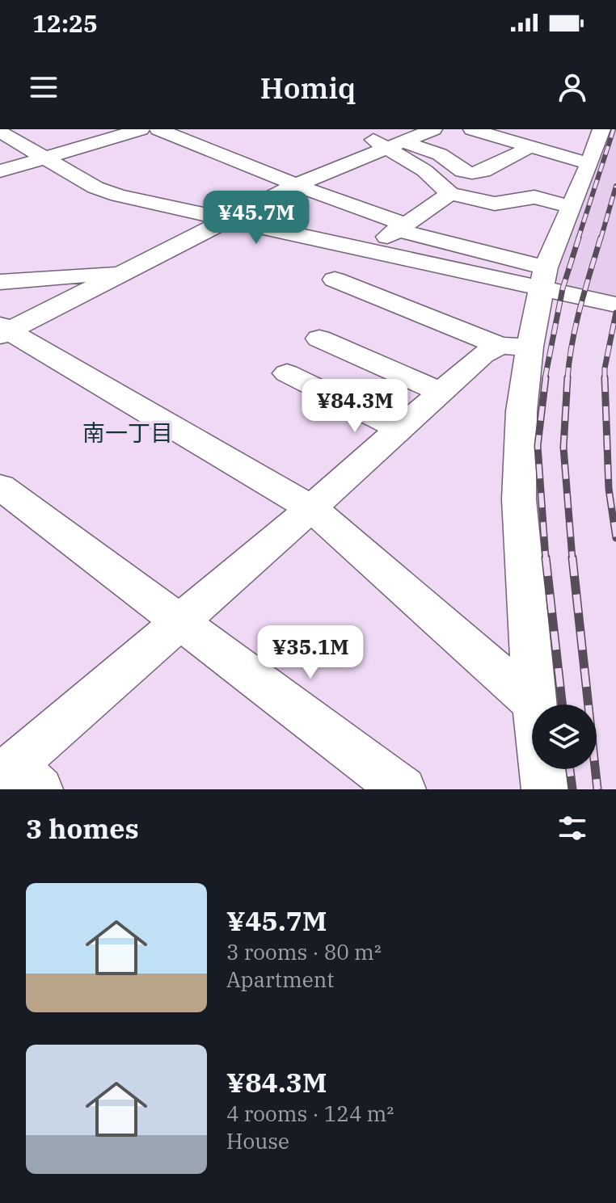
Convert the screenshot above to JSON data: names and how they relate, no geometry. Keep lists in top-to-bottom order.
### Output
{
  "districts": ["南一丁目"],
  "page": {
    "status": "12:25",
    "header": "Homiq",
    "price": ["¥45.7M", "¥84.3M", "¥35.1M"],
    "heading": "3 homes",
    "list": [
      {
        "name": "¥45.7M",
        "note": "3 rooms · 80 m² · Apartment"
      },
      {
        "name": "¥84.3M",
        "note": "4 rooms · 124 m² · House"
      }
    ]
  }
}
